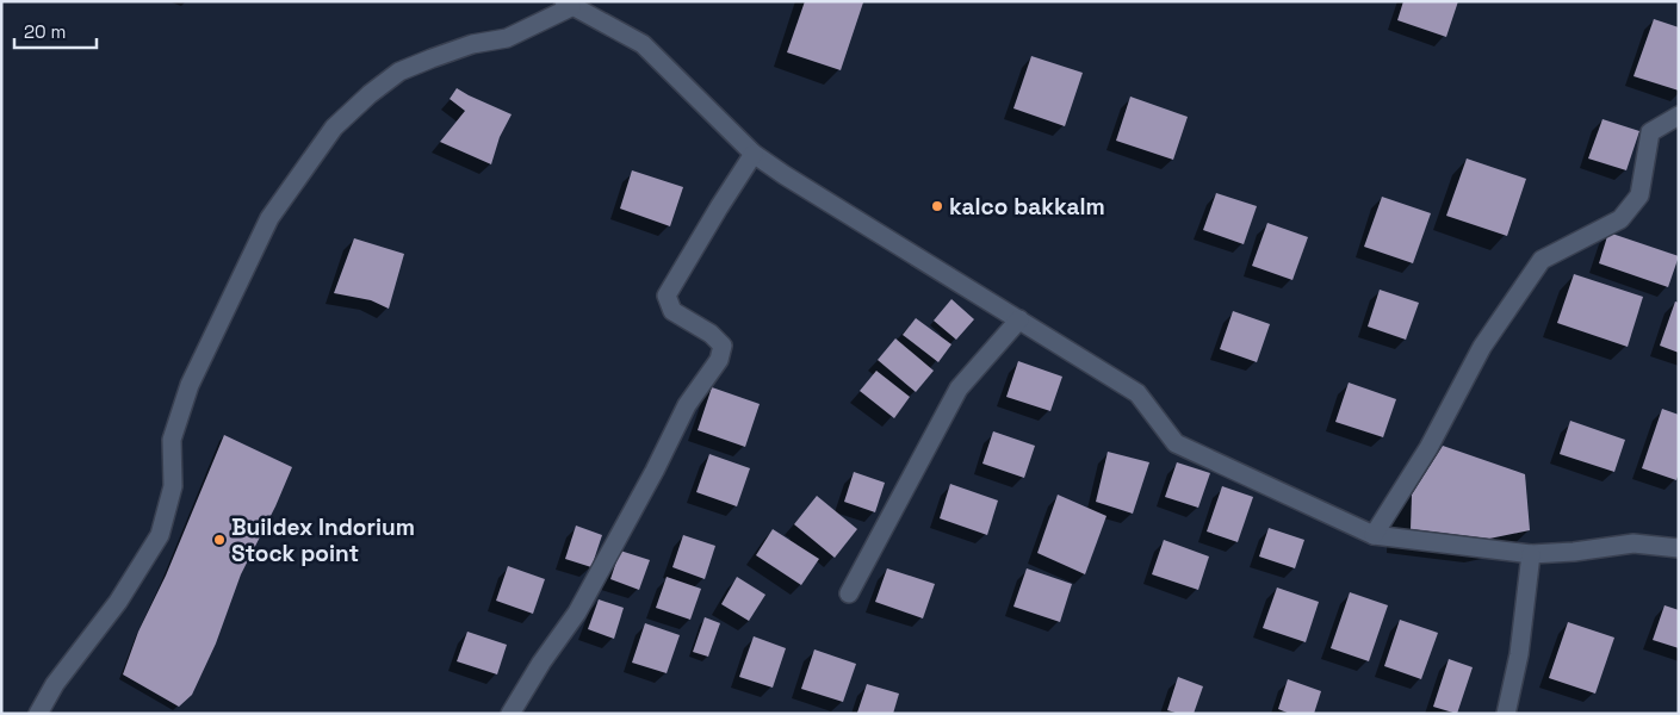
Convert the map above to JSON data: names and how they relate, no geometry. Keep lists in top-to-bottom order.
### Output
{
  "places": ["kalco bakkalm", "Buildex Indorium Stock point"],
  "scale_bar": "20 m"
}
